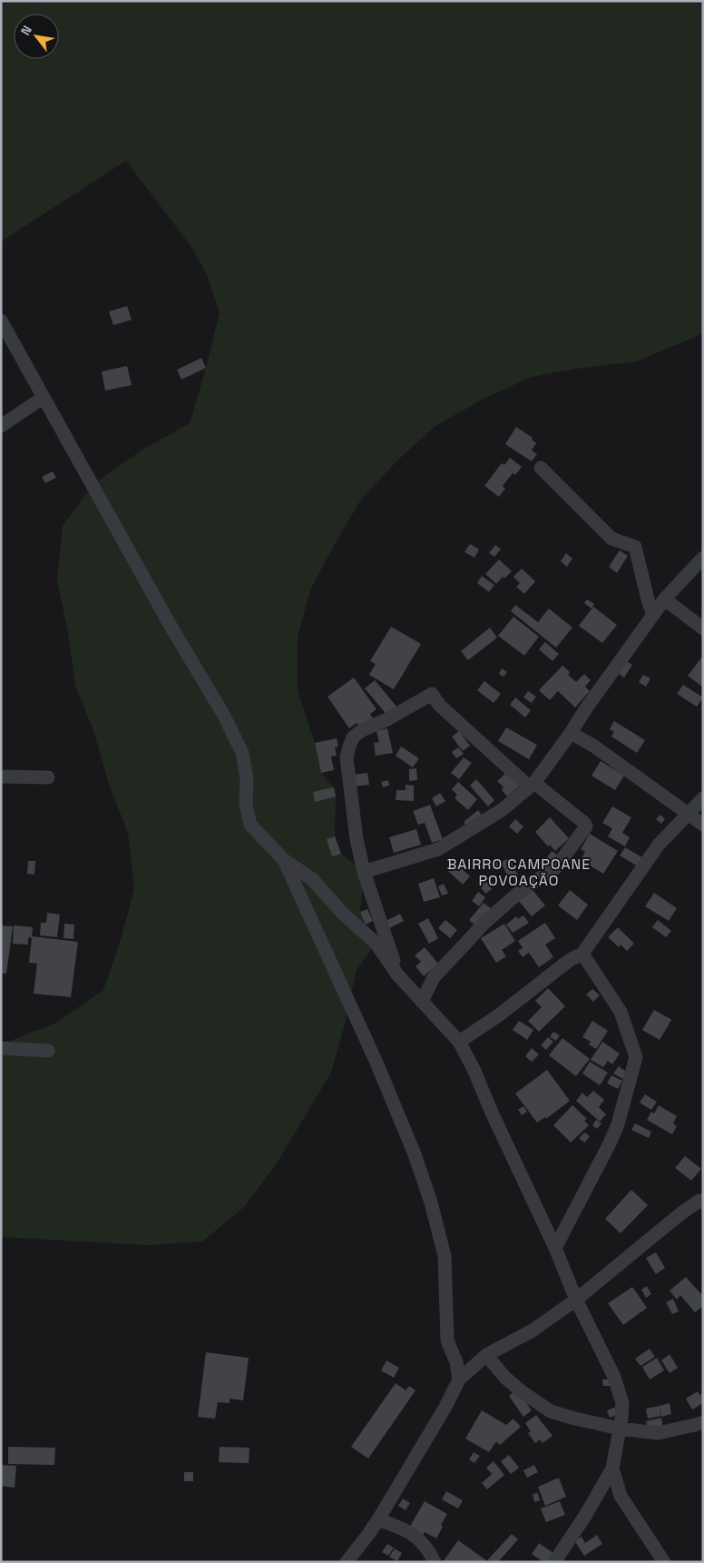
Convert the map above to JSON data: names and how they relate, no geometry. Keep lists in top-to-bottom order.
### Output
{
  "districts": ["BAIRRO CAMPOANE POVOAÇÃO"],
  "north": "top left"
}
